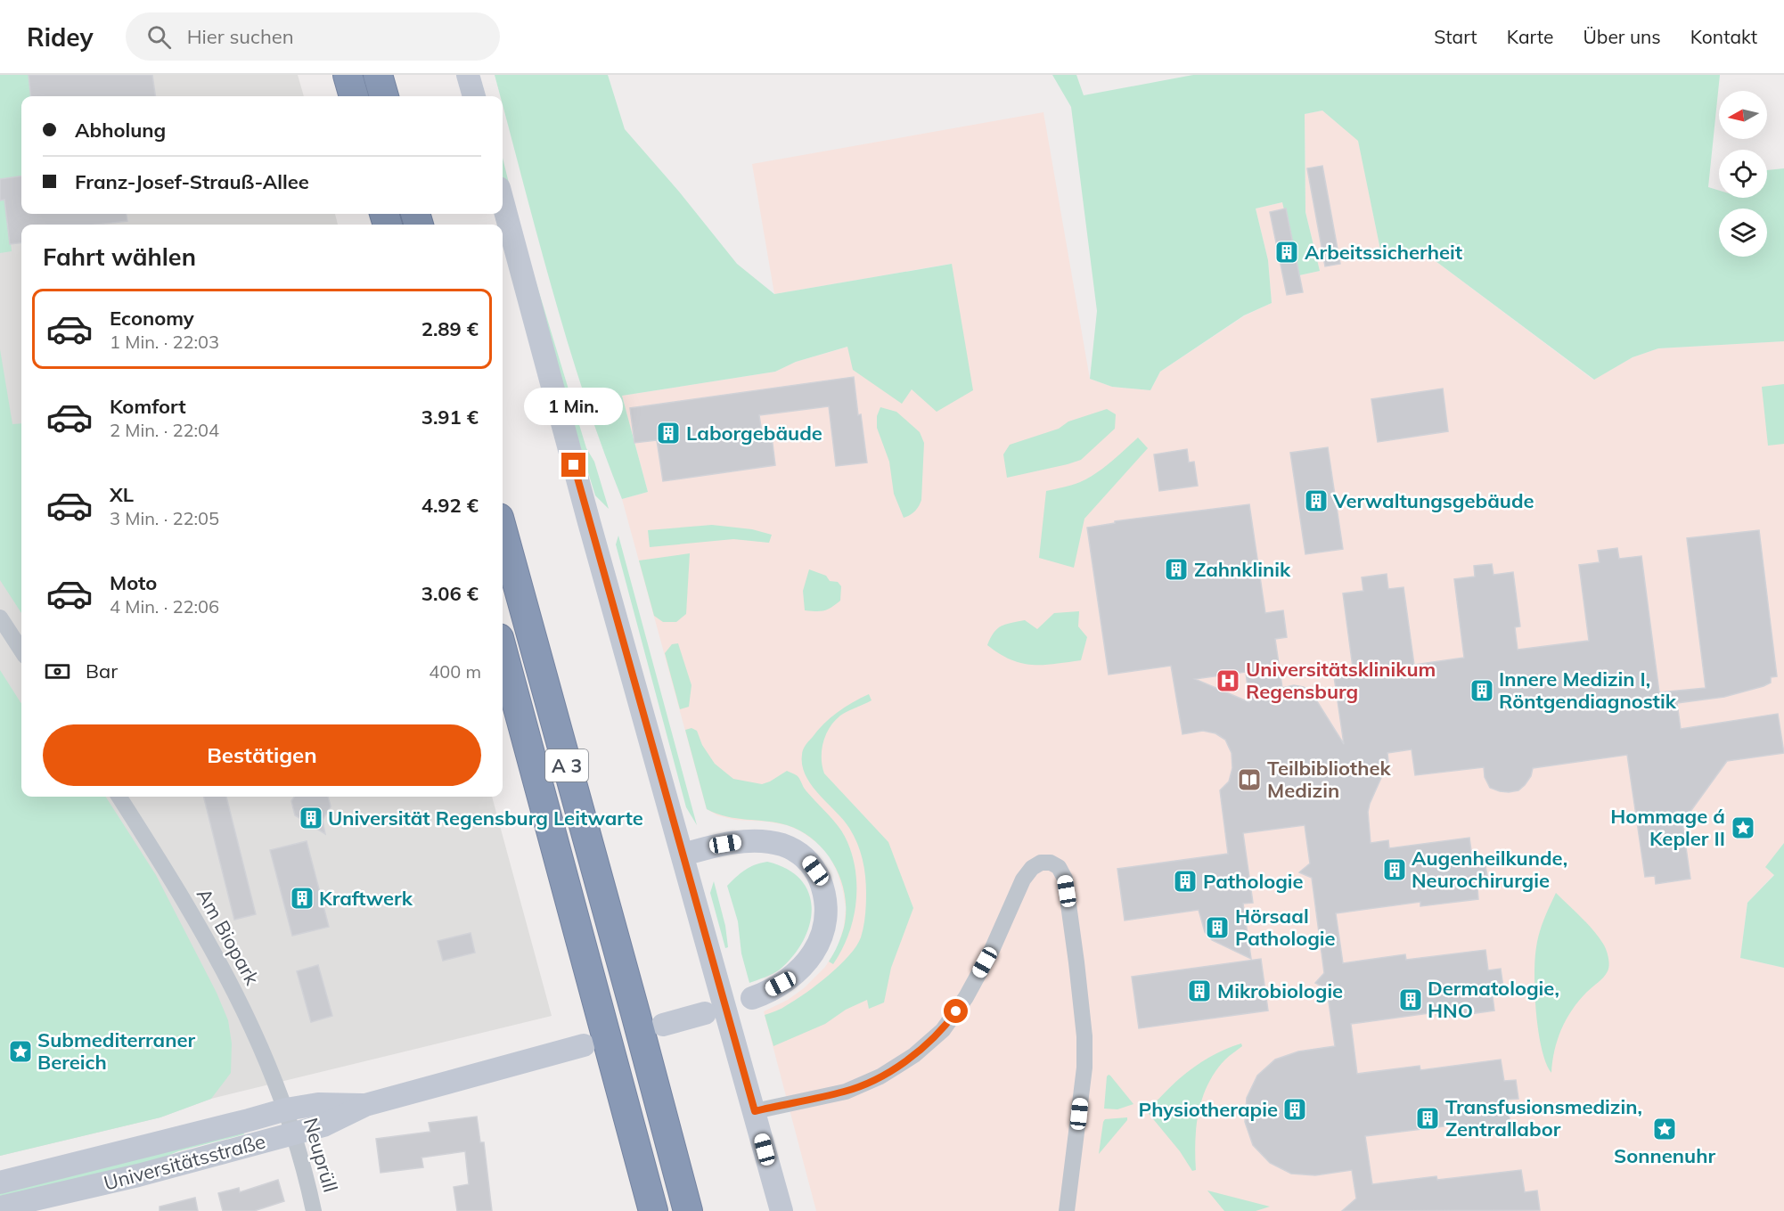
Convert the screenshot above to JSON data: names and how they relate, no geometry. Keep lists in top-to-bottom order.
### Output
{
  "streets": {
    "highway": ["A 3"],
    "street": ["Am Biopark", "Neuprüll", "Universitätsstraße"]
  },
  "crossings": [
    ["Am Biopark", "Neuprüll"],
    ["Am Biopark", "Universitätsstraße"],
    ["Neuprüll", "Universitätsstraße"]
  ],
  "places": {
    "building": [
      "Arbeitssicherheit",
      "Laborgebäude",
      "Verwaltungsgebäude",
      "Zahnklinik",
      "Innere Medizin I, Röntgendiagnostik",
      "Universität Regensburg Leitwarte",
      "Augenheilkunde, Neurochirurgie",
      "Pathologie",
      "Kraftwerk",
      "Hörsaal Pathologie",
      "Mikrobiologie",
      "Dermatologie, HNO",
      "Physiotherapie",
      "Transfusionsmedizin, Zentrallabor"
    ],
    "hospital": ["Universitätsklinikum Regensburg"],
    "library": ["Teilbibliothek Medizin"],
    "place": ["Hommage á Kepler II", "Submediterraner Bereich", "Sonnenuhr"]
  },
  "north": "left",
  "page": {
    "header": "Ridey",
    "search": "Hier suchen",
    "nav": [
      "Start",
      "Karte",
      "Über uns",
      "Kontakt"
    ],
    "banner": ["Abholung", "Franz-Josef-Strauß-Allee"],
    "heading": "Fahrt wählen",
    "list": [
      {
        "name": "Economy",
        "note": "1 Min. · 22:03",
        "value": "2.89 €"
      },
      {
        "name": "Komfort",
        "note": "2 Min. · 22:04",
        "value": "3.91 €"
      },
      {
        "name": "XL",
        "note": "3 Min. · 22:05",
        "value": "4.92 €"
      },
      {
        "name": "Moto",
        "note": "4 Min. · 22:06",
        "value": "3.06 €"
      }
    ],
    "bubble": "1 Min.",
    "pay": ["Bar", "400 m"],
    "buttons": "Bestätigen"
  }
}
